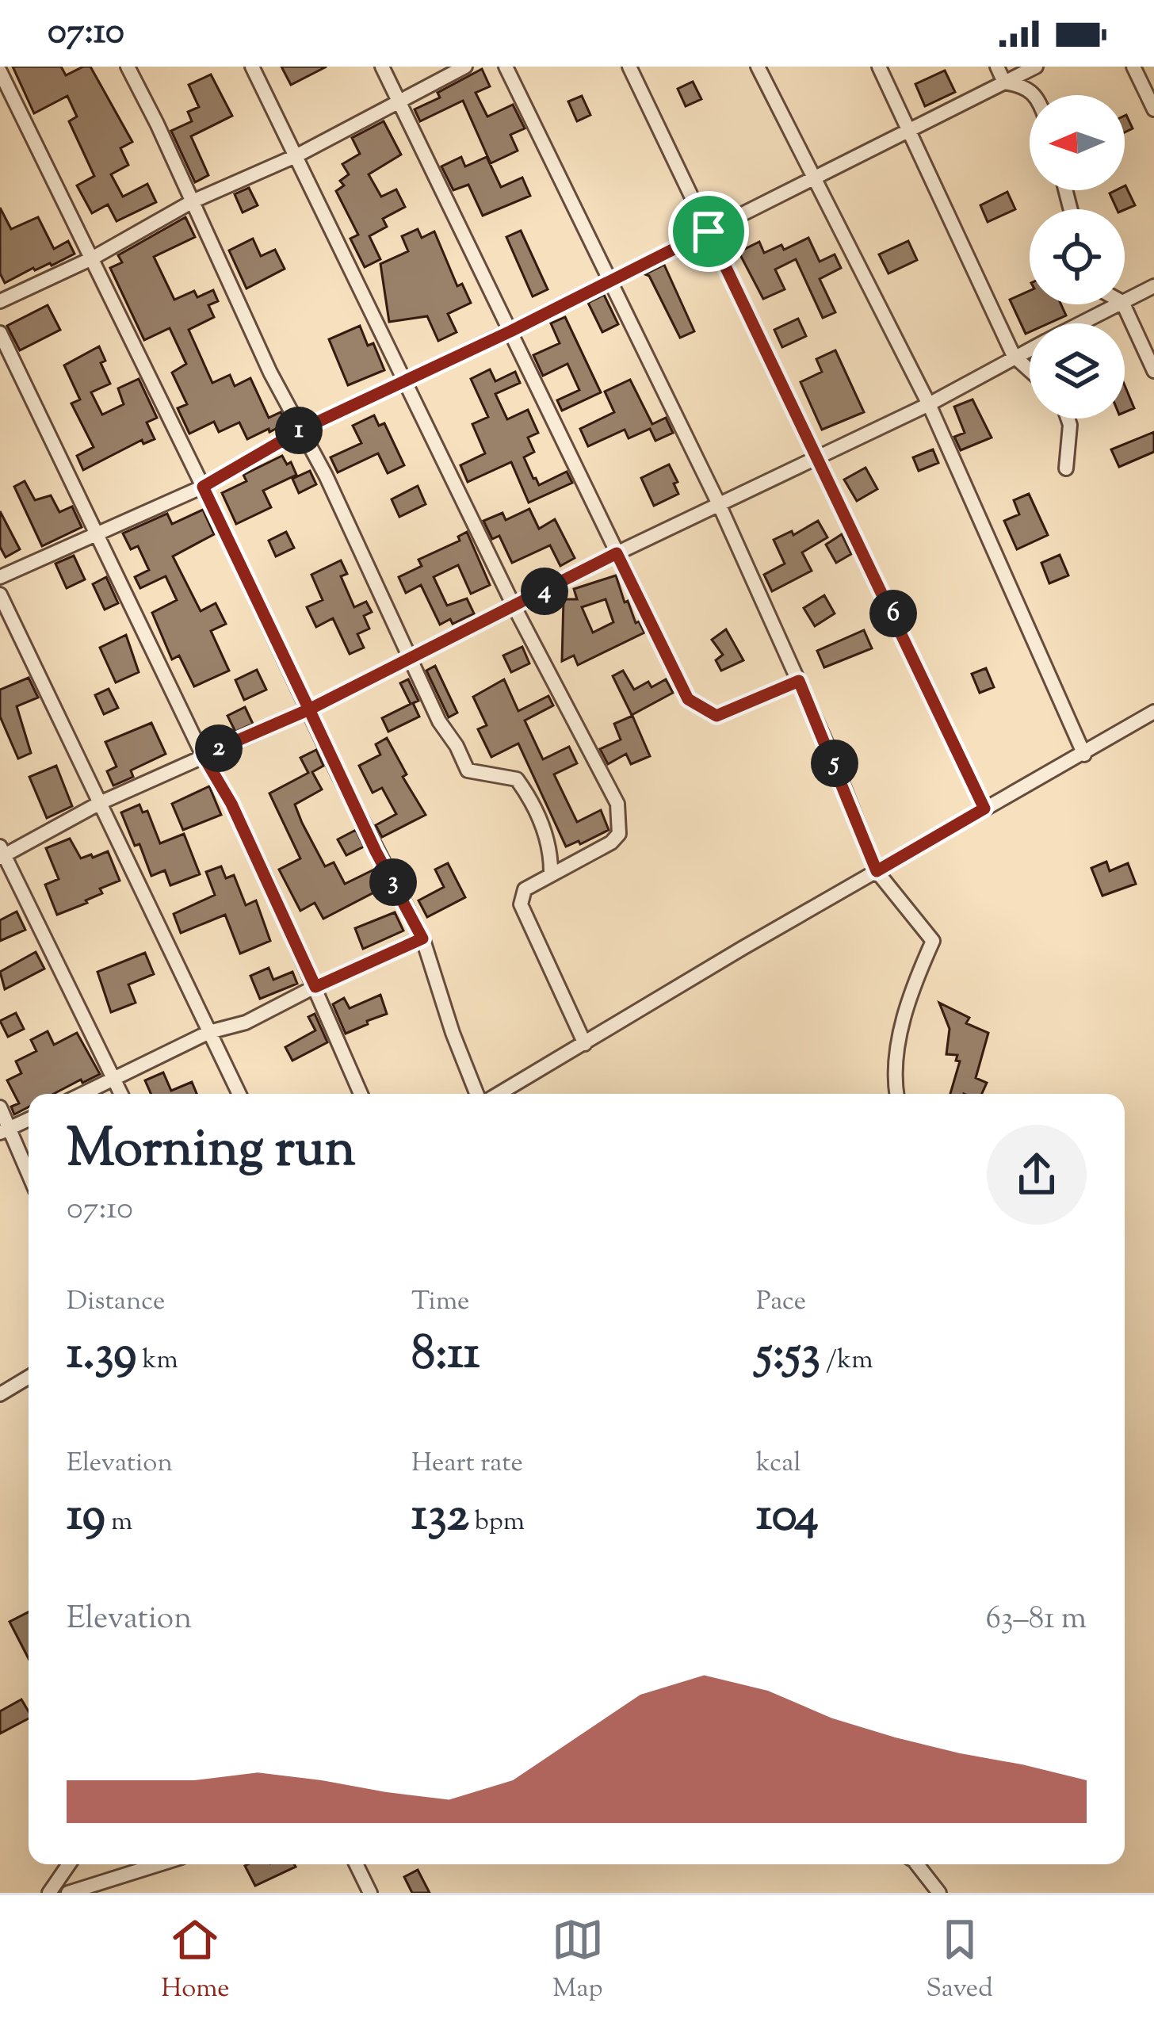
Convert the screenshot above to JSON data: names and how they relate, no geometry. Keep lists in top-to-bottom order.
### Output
{
  "north": "left",
  "page": {
    "status": "07:10",
    "pins": [
      "1",
      "4",
      "6",
      "2",
      "5",
      "3"
    ],
    "heading": ["Morning run", "07:10"],
    "stats": [
      ["Distance", "1.39 km"],
      ["Time", "8:11"],
      ["Pace", "5:53 /km"],
      ["Elevation", "19 m"],
      ["Heart rate", "132 bpm"],
      ["kcal", "104"]
    ],
    "chart": ["Elevation", "63–81 m"],
    "tabs": ["Home", "Map", "Saved"]
  }
}
